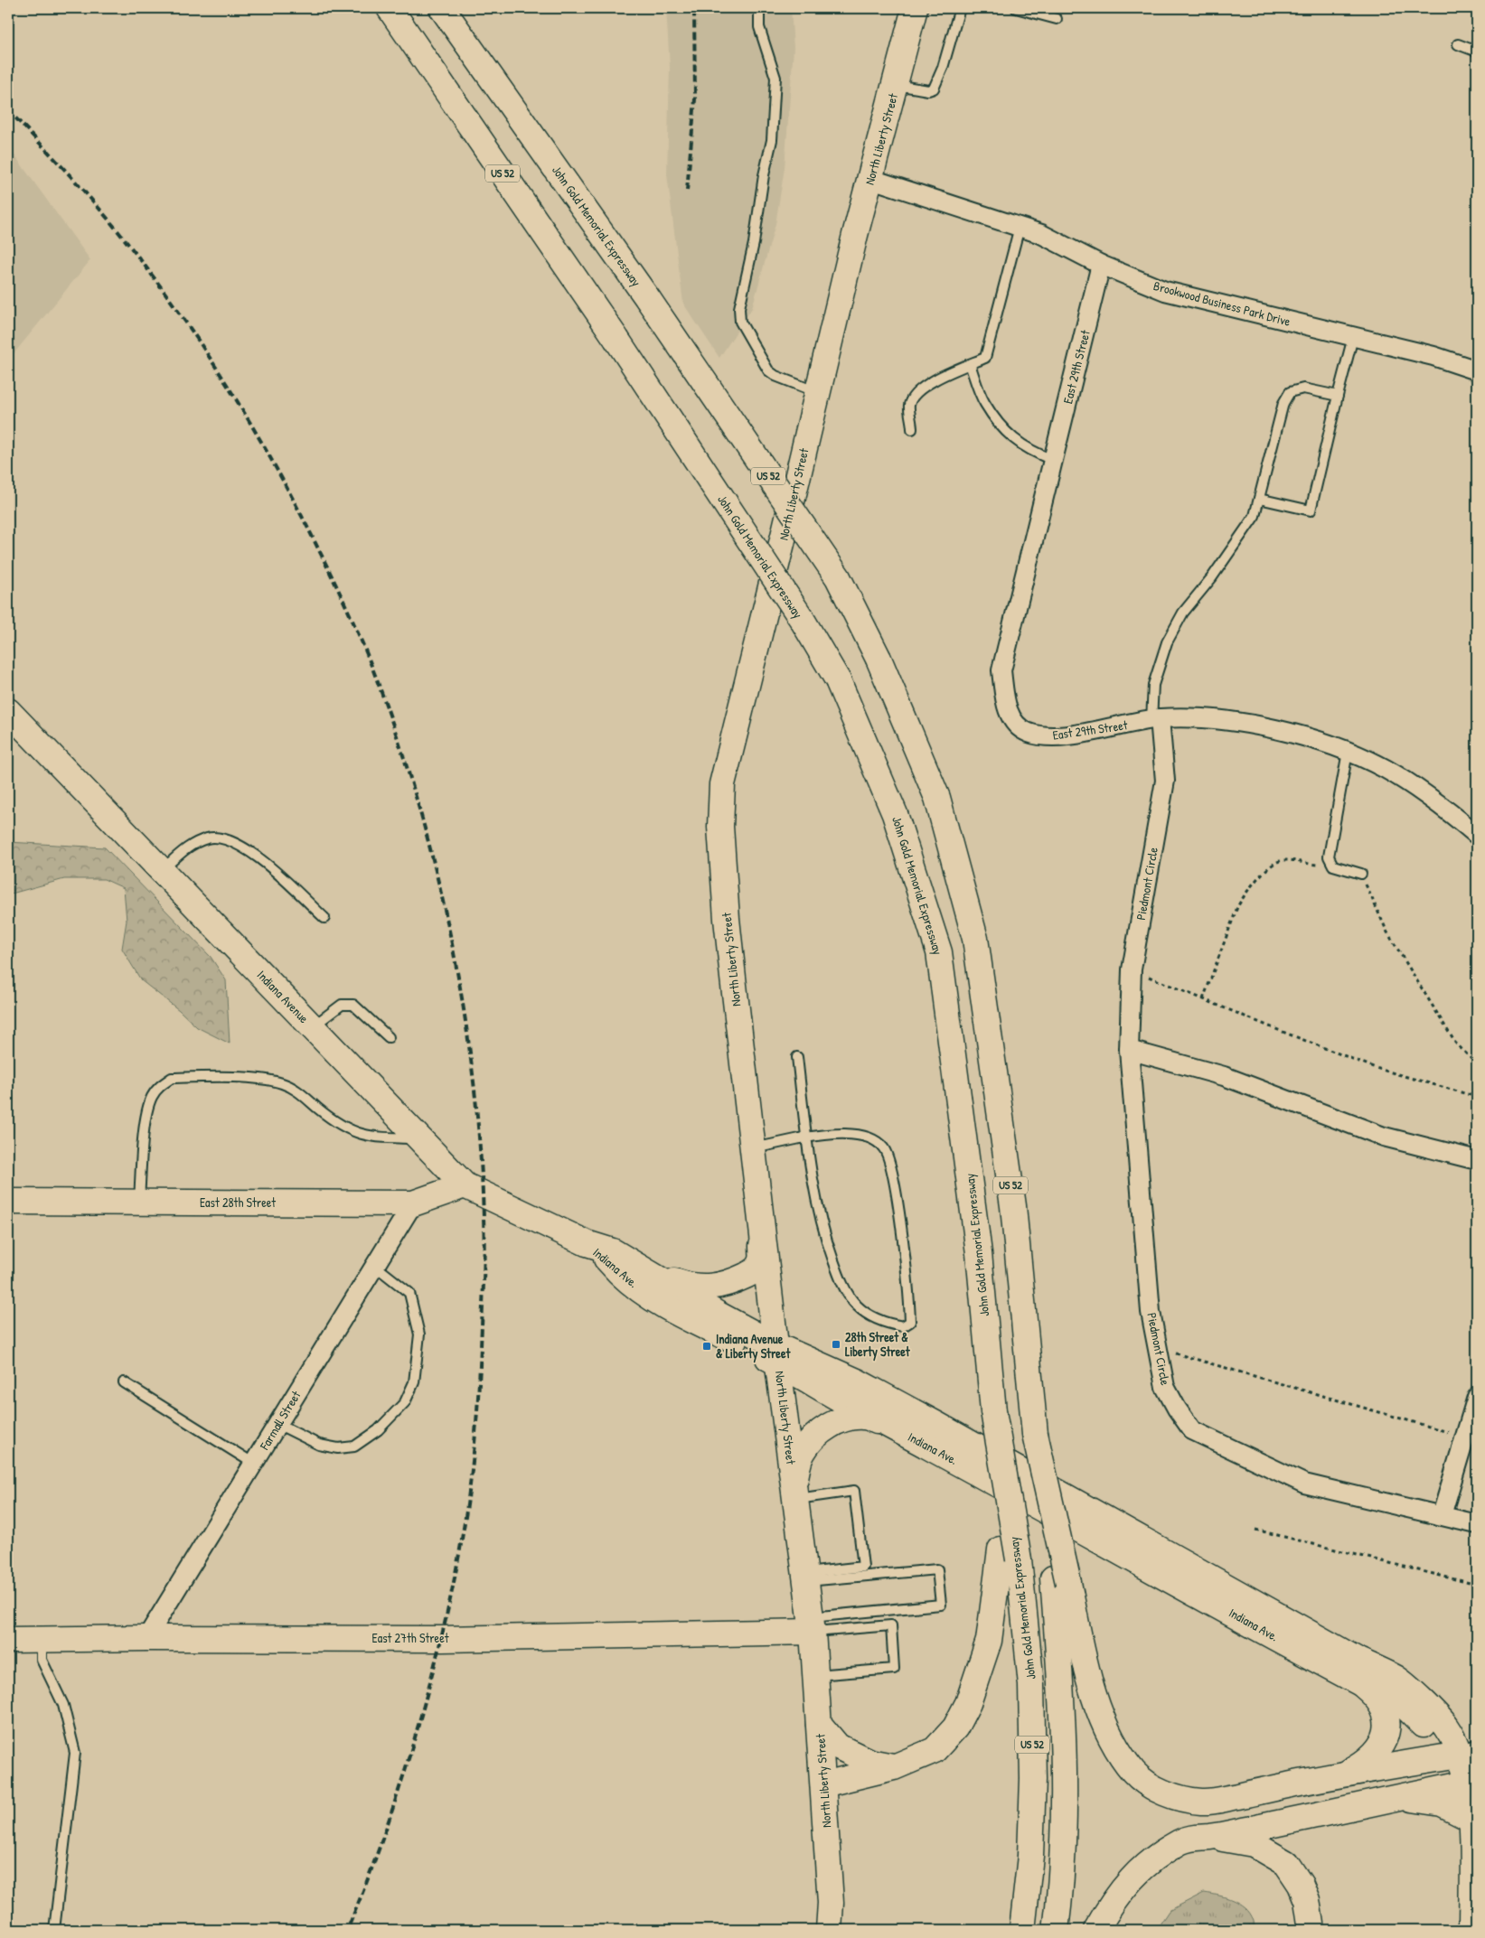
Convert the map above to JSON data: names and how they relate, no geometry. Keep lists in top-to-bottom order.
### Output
{
  "streets": {
    "main road": [
      "North Liberty Street",
      "US 52",
      "John Gold Memorial Expressway",
      "Indiana Avenue",
      "East 28th Street",
      "Indiana Ave.",
      "East 27th Street"
    ],
    "street": [
      "Brookwood Business Park Drive",
      "East 29th Street",
      "Piedmont Circle",
      "Farmall Street"
    ]
  },
  "crossings": [
    ["North Liberty Street", "Brookwood Business Park Drive"],
    ["North Liberty Street", "Indiana Ave."],
    ["North Liberty Street", "East 27th Street"],
    ["US 52", "John Gold Memorial Expressway"],
    ["Brookwood Business Park Drive", "East 29th Street"],
    ["East 29th Street", "Piedmont Circle"],
    ["Indiana Avenue", "East 28th Street"],
    ["Indiana Avenue", "Indiana Ave."],
    ["East 28th Street", "Farmall Street"],
    ["Farmall Street", "East 27th Street"]
  ],
  "places": {
    "transit": ["28th Street & Liberty Street", "Indiana Avenue & Liberty Street"]
  }
}
